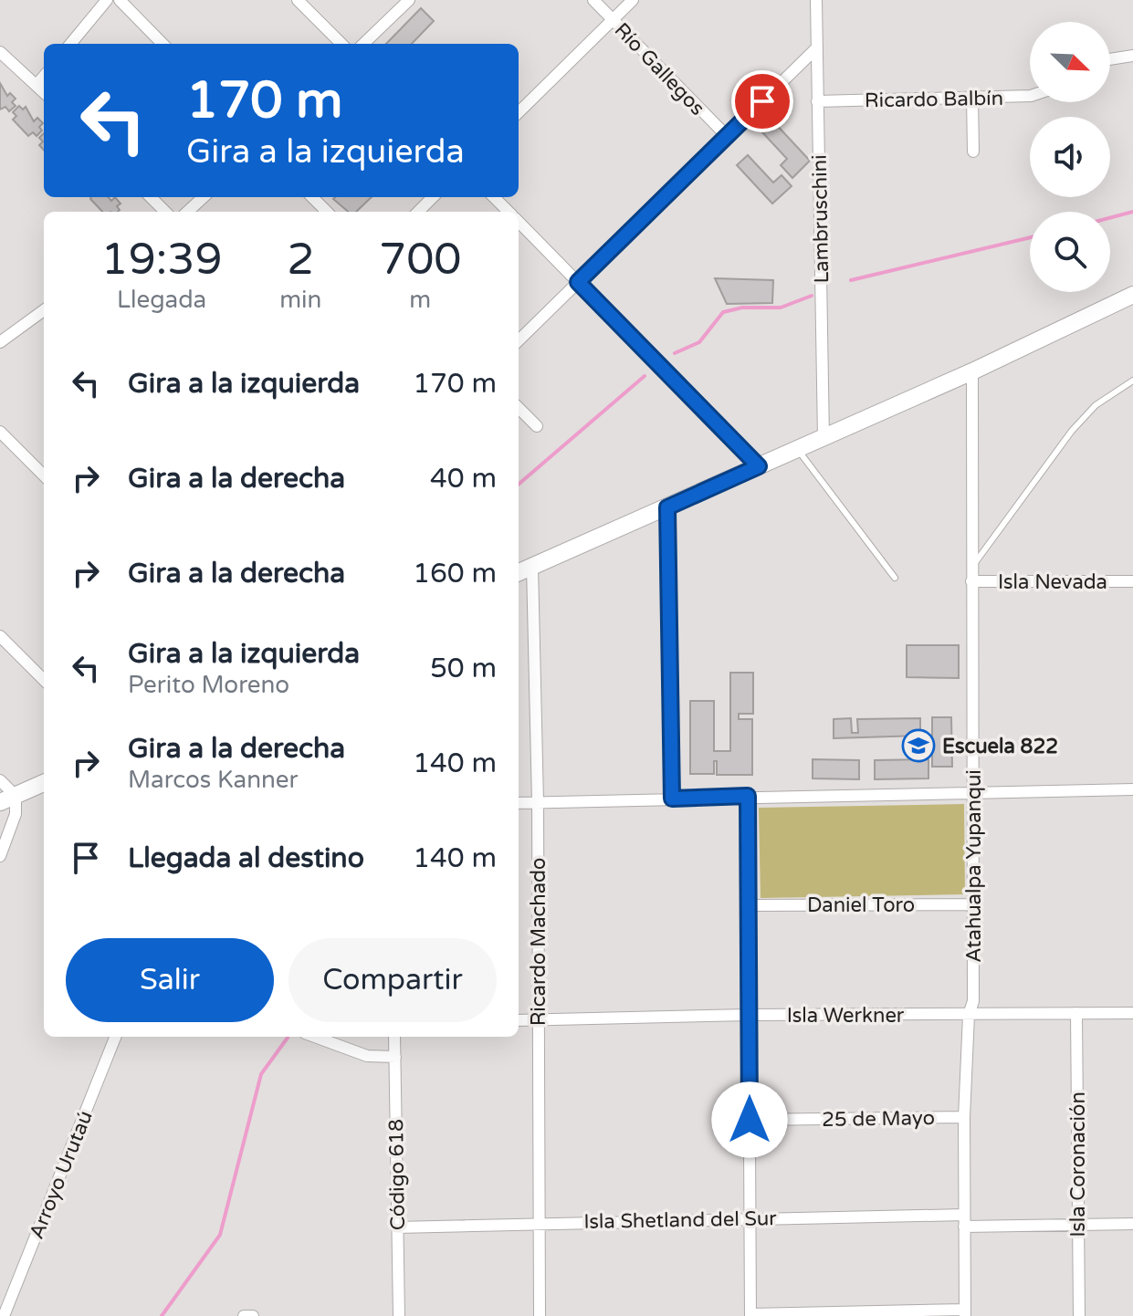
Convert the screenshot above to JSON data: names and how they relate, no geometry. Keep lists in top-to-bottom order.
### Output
{
  "streets": {
    "street": [
      "Río Gallegos",
      "Ricardo Balbín",
      "Lambruschini",
      "Isla Nevada",
      "Atahualpa Yupanqui",
      "Daniel Toro",
      "Ricardo Machado",
      "Isla Werkner",
      "25 de Mayo",
      "Isla Coronación",
      "Arroyo Urutaú",
      "Código 618",
      "Isla Shetland del Sur"
    ]
  },
  "crossings": [
    ["Ricardo Balbín", "Lambruschini"],
    ["Isla Nevada", "Atahualpa Yupanqui"],
    ["Atahualpa Yupanqui", "Daniel Toro"],
    ["Atahualpa Yupanqui", "Isla Werkner"],
    ["Atahualpa Yupanqui", "25 de Mayo"],
    ["Atahualpa Yupanqui", "Isla Shetland del Sur"],
    ["Ricardo Machado", "Isla Werkner"],
    ["Ricardo Machado", "Isla Shetland del Sur"],
    ["Isla Werkner", "Isla Coronación"],
    ["Isla Coronación", "Isla Shetland del Sur"],
    ["Código 618", "Isla Shetland del Sur"]
  ],
  "places": {
    "school or university": ["Escuela 822"]
  },
  "north": "bottom right",
  "page": {
    "turn": ["170 m", "Gira a la izquierda"],
    "eta": [
      "19:39",
      "Llegada",
      "2",
      "min",
      "700",
      "m"
    ],
    "list": [
      {
        "name": "Gira a la izquierda",
        "value": "170 m"
      },
      {
        "name": "Gira a la derecha",
        "value": "40 m"
      },
      {
        "name": "Gira a la derecha",
        "value": "160 m"
      },
      {
        "name": "Gira a la izquierda",
        "note": "Perito Moreno",
        "value": "50 m"
      },
      {
        "name": "Gira a la derecha",
        "note": "Marcos Kanner",
        "value": "140 m"
      },
      {
        "name": "Llegada al destino",
        "value": "140 m"
      }
    ],
    "buttons": ["Salir", "Compartir"]
  }
}
